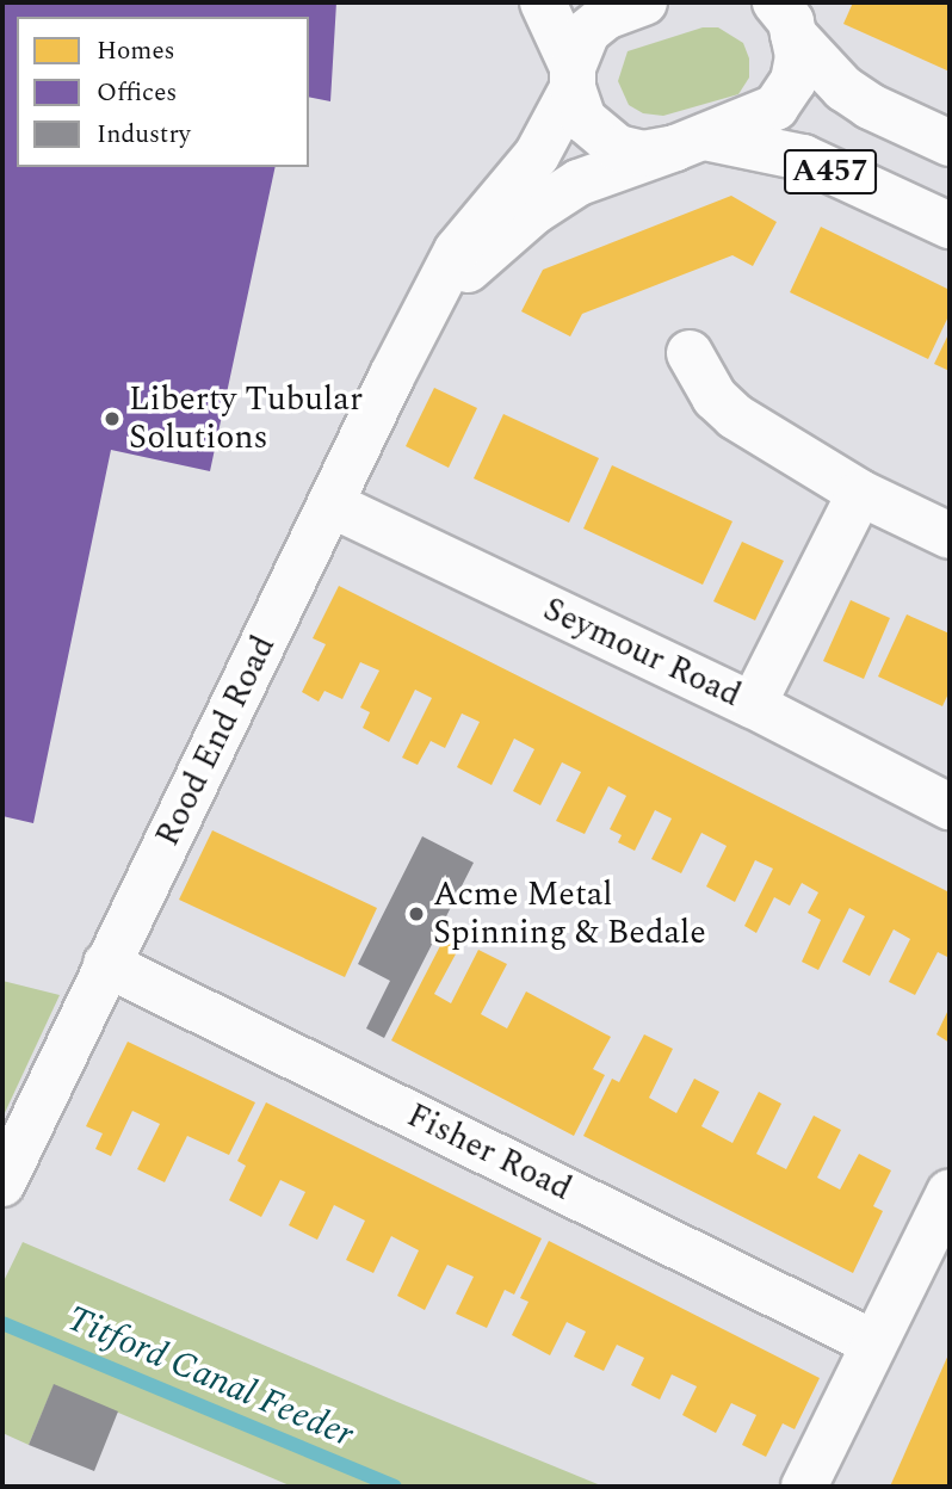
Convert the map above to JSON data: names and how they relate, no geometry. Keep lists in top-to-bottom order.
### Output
{
  "streets": {
    "street": [
      "A457",
      "Seymour Road",
      "Rood End Road",
      "Fisher Road"
    ]
  },
  "crossings": [
    ["A457", "Rood End Road"],
    ["Seymour Road", "Rood End Road"],
    ["Rood End Road", "Fisher Road"]
  ],
  "water": ["Titford Canal Feeder"],
  "places": ["Liberty Tubular Solutions", "Acme Metal Spinning & Bedale"],
  "legend": ["Homes", "Offices", "Industry"]
}
